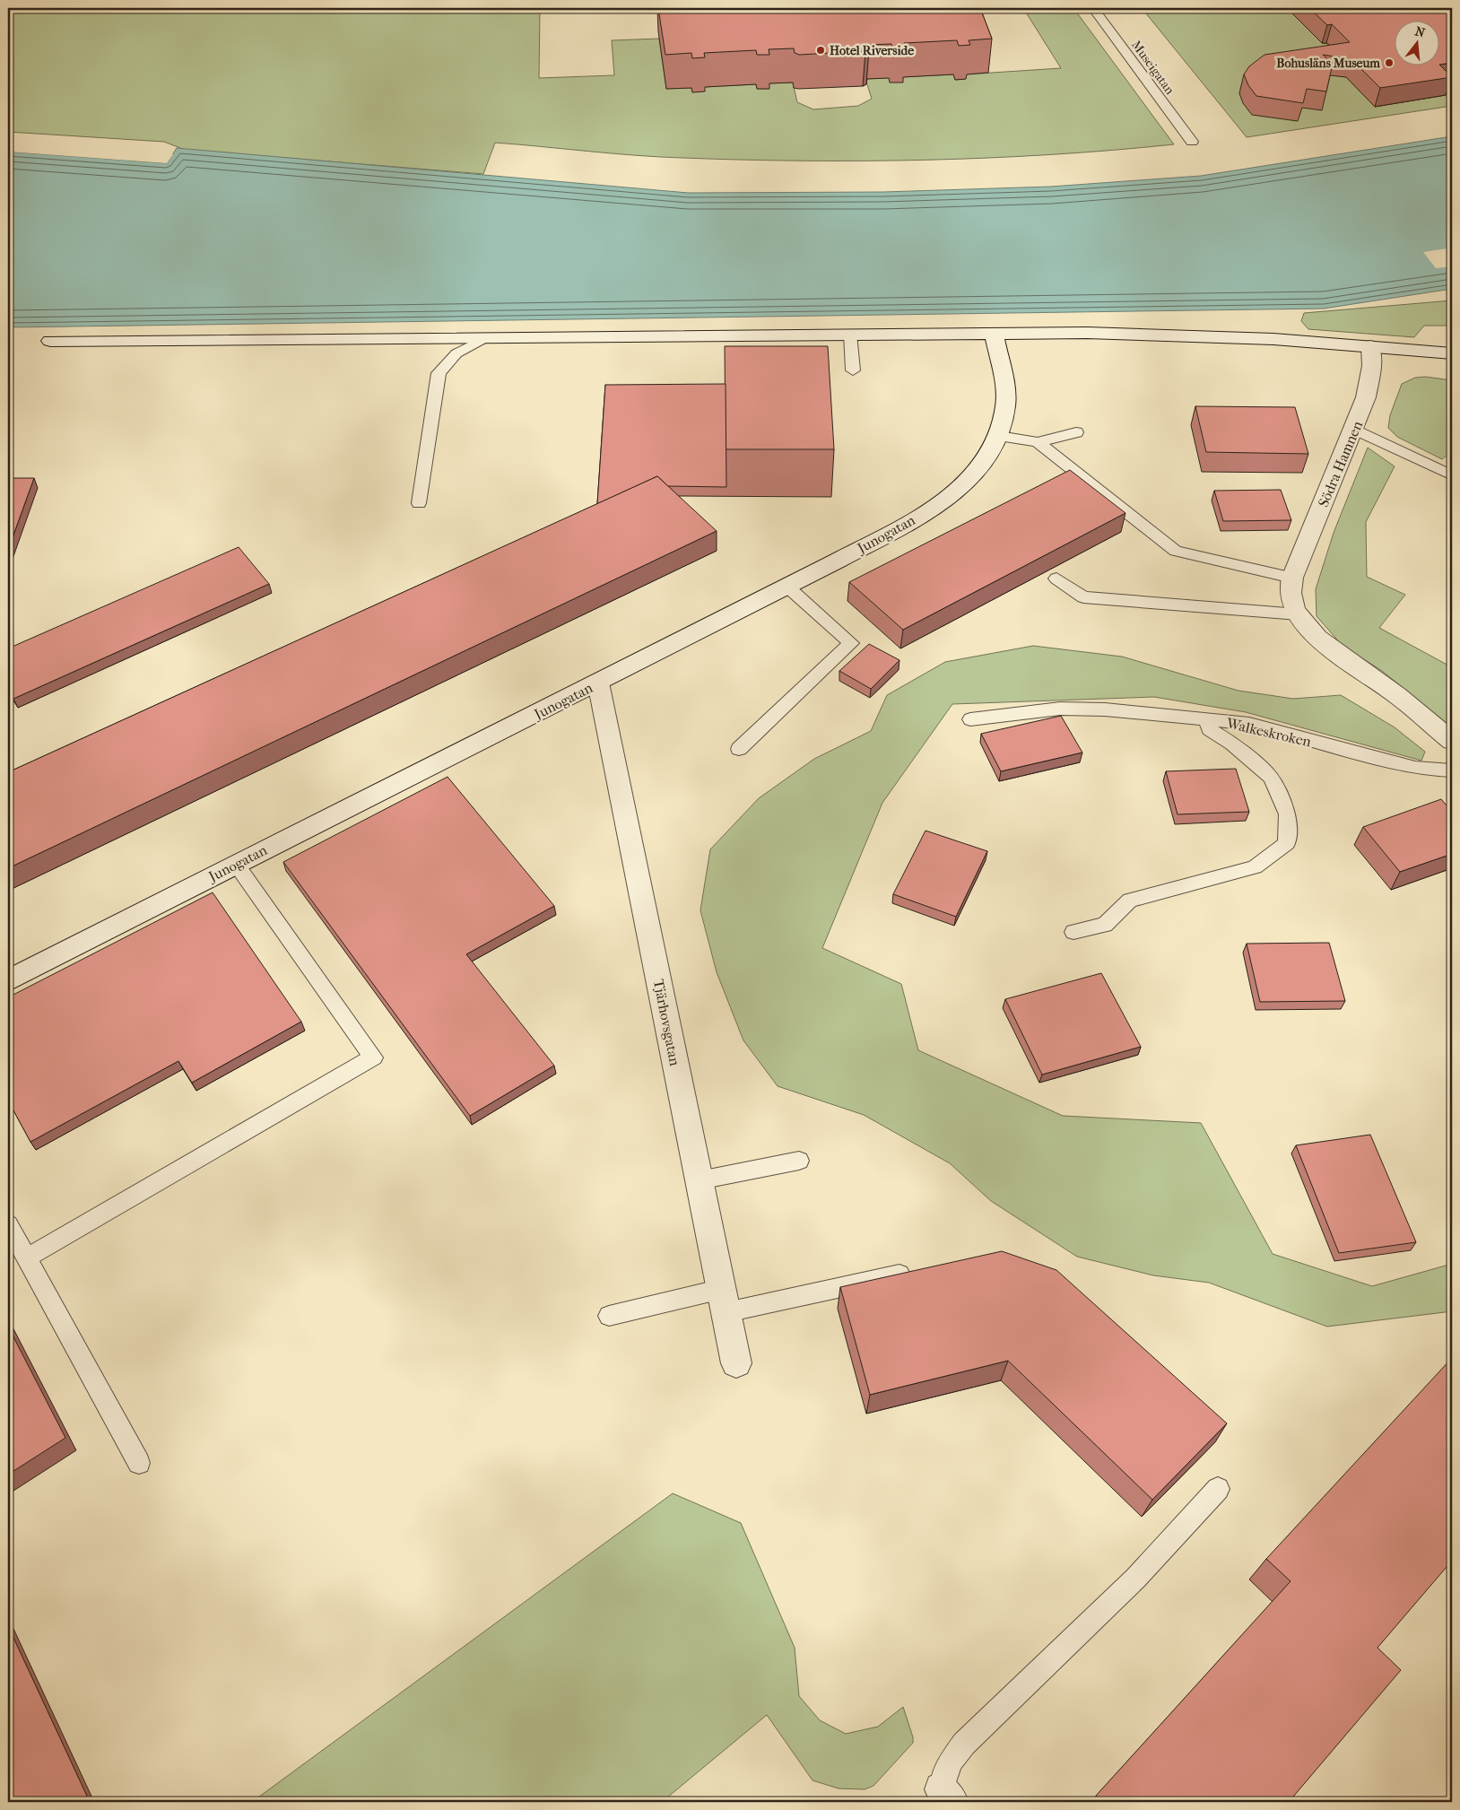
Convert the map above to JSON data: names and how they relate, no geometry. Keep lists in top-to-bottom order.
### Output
{
  "streets": {
    "street": ["Södra Hamnen", "Junogatan", "Tjärhovsgatan"],
    "lane": ["Museigatan", "Walkeskroken"]
  },
  "crossings": [
    ["Junogatan", "Tjärhovsgatan"]
  ],
  "places": ["Hotel Riverside", "Bohusläns Museum"],
  "north": "top"
}
